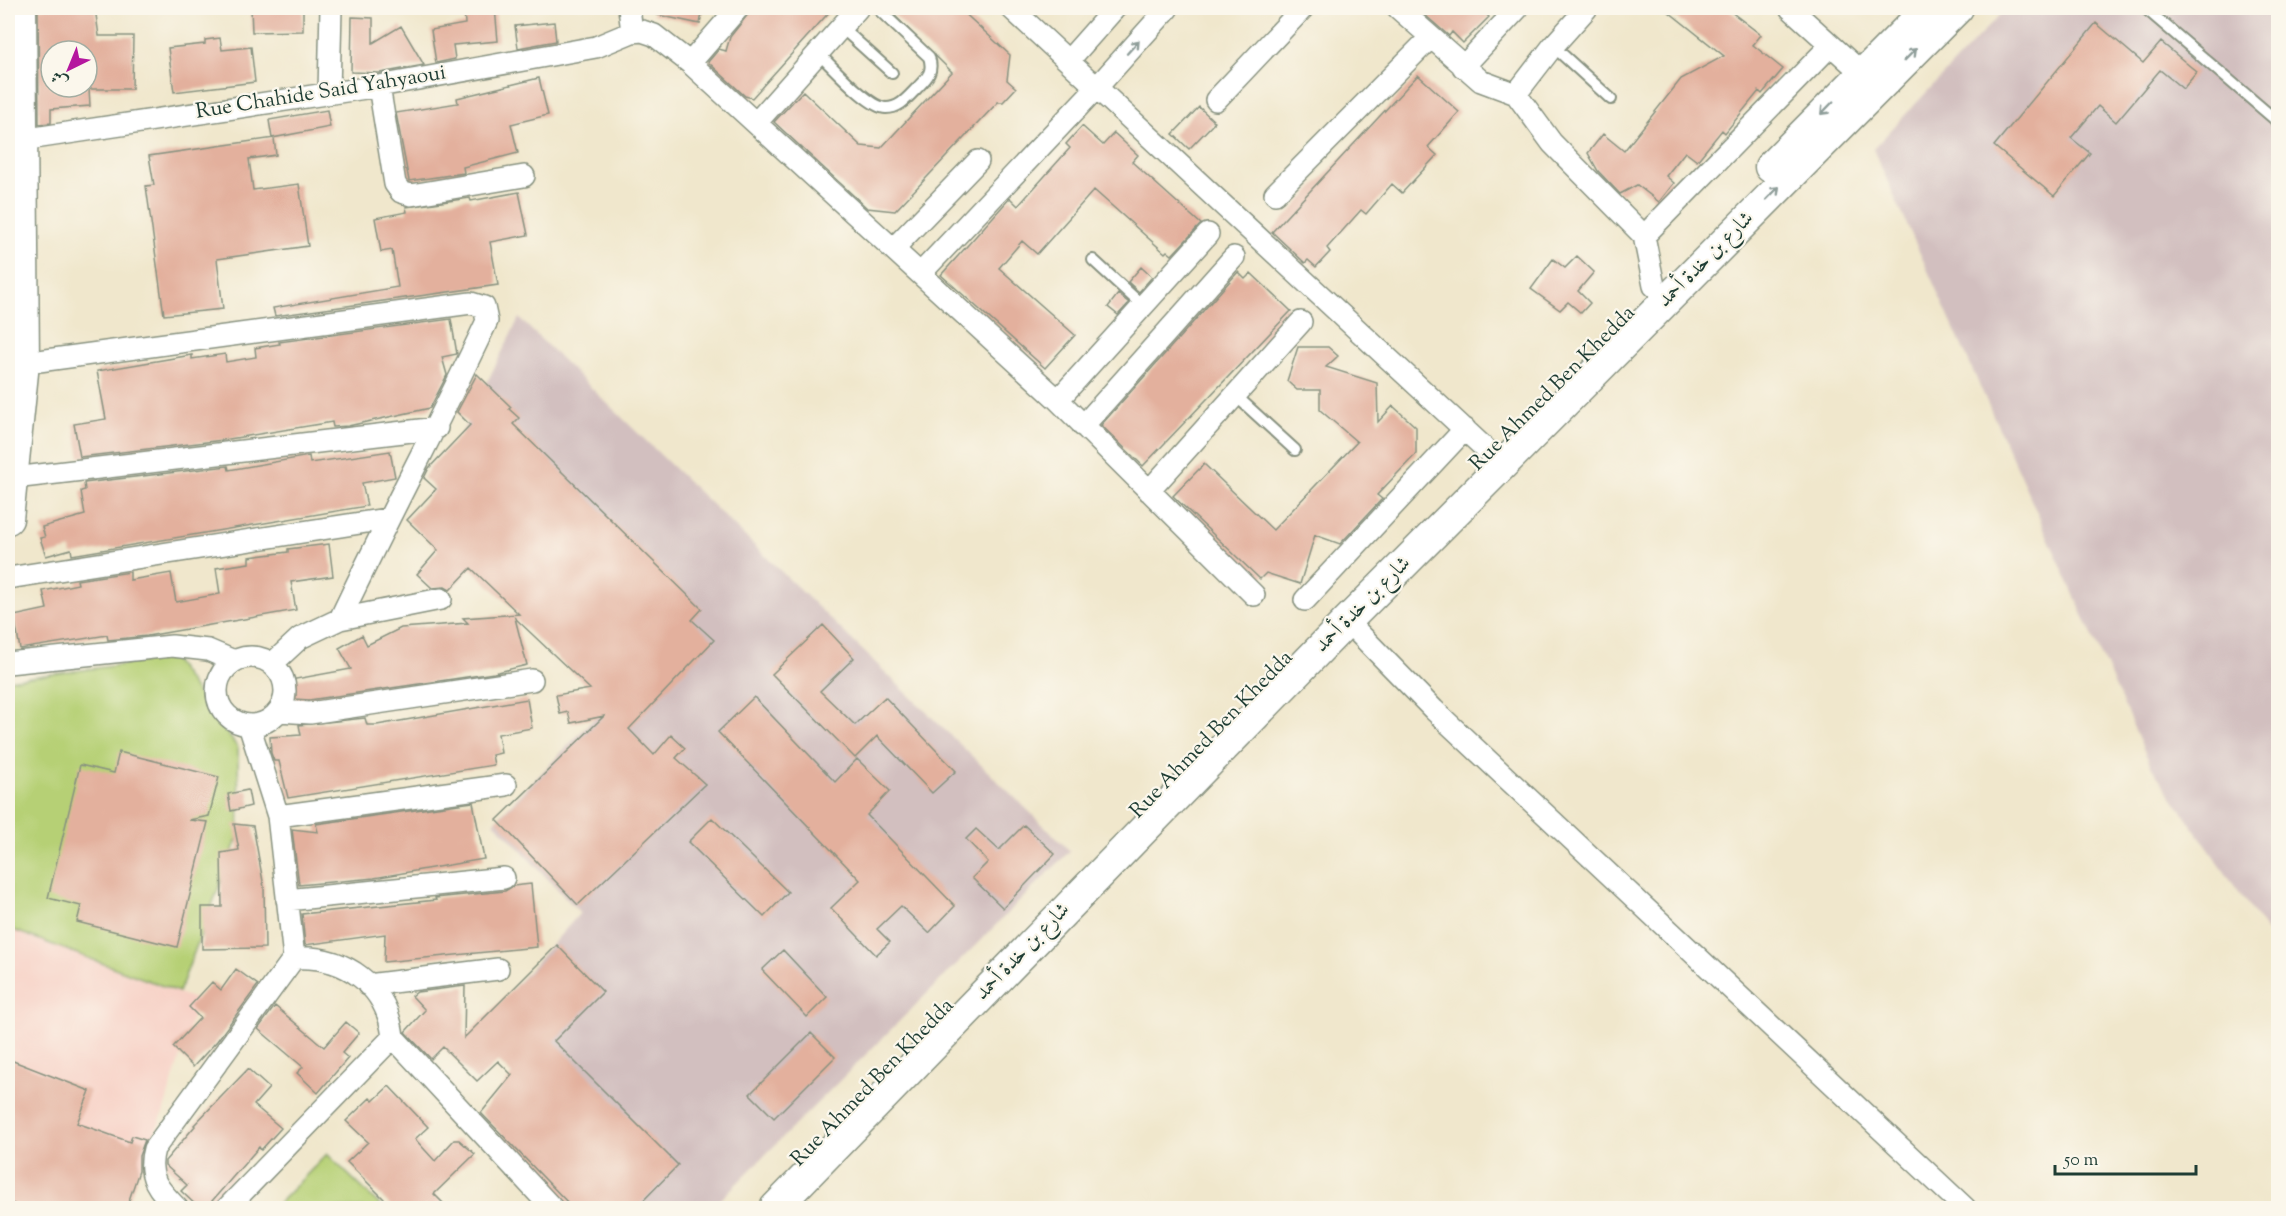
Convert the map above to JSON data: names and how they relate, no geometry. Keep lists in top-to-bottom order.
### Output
{
  "streets": {
    "main road": ["شارع بن خدة أحمد", "Rue Ahmed Ben Khedda"],
    "street": ["Rue Chahide Said Yahyaoui"]
  },
  "one_way": ["شارع بن خدة أحمد"],
  "scale_bar": "50 m",
  "north": "bottom left"
}
